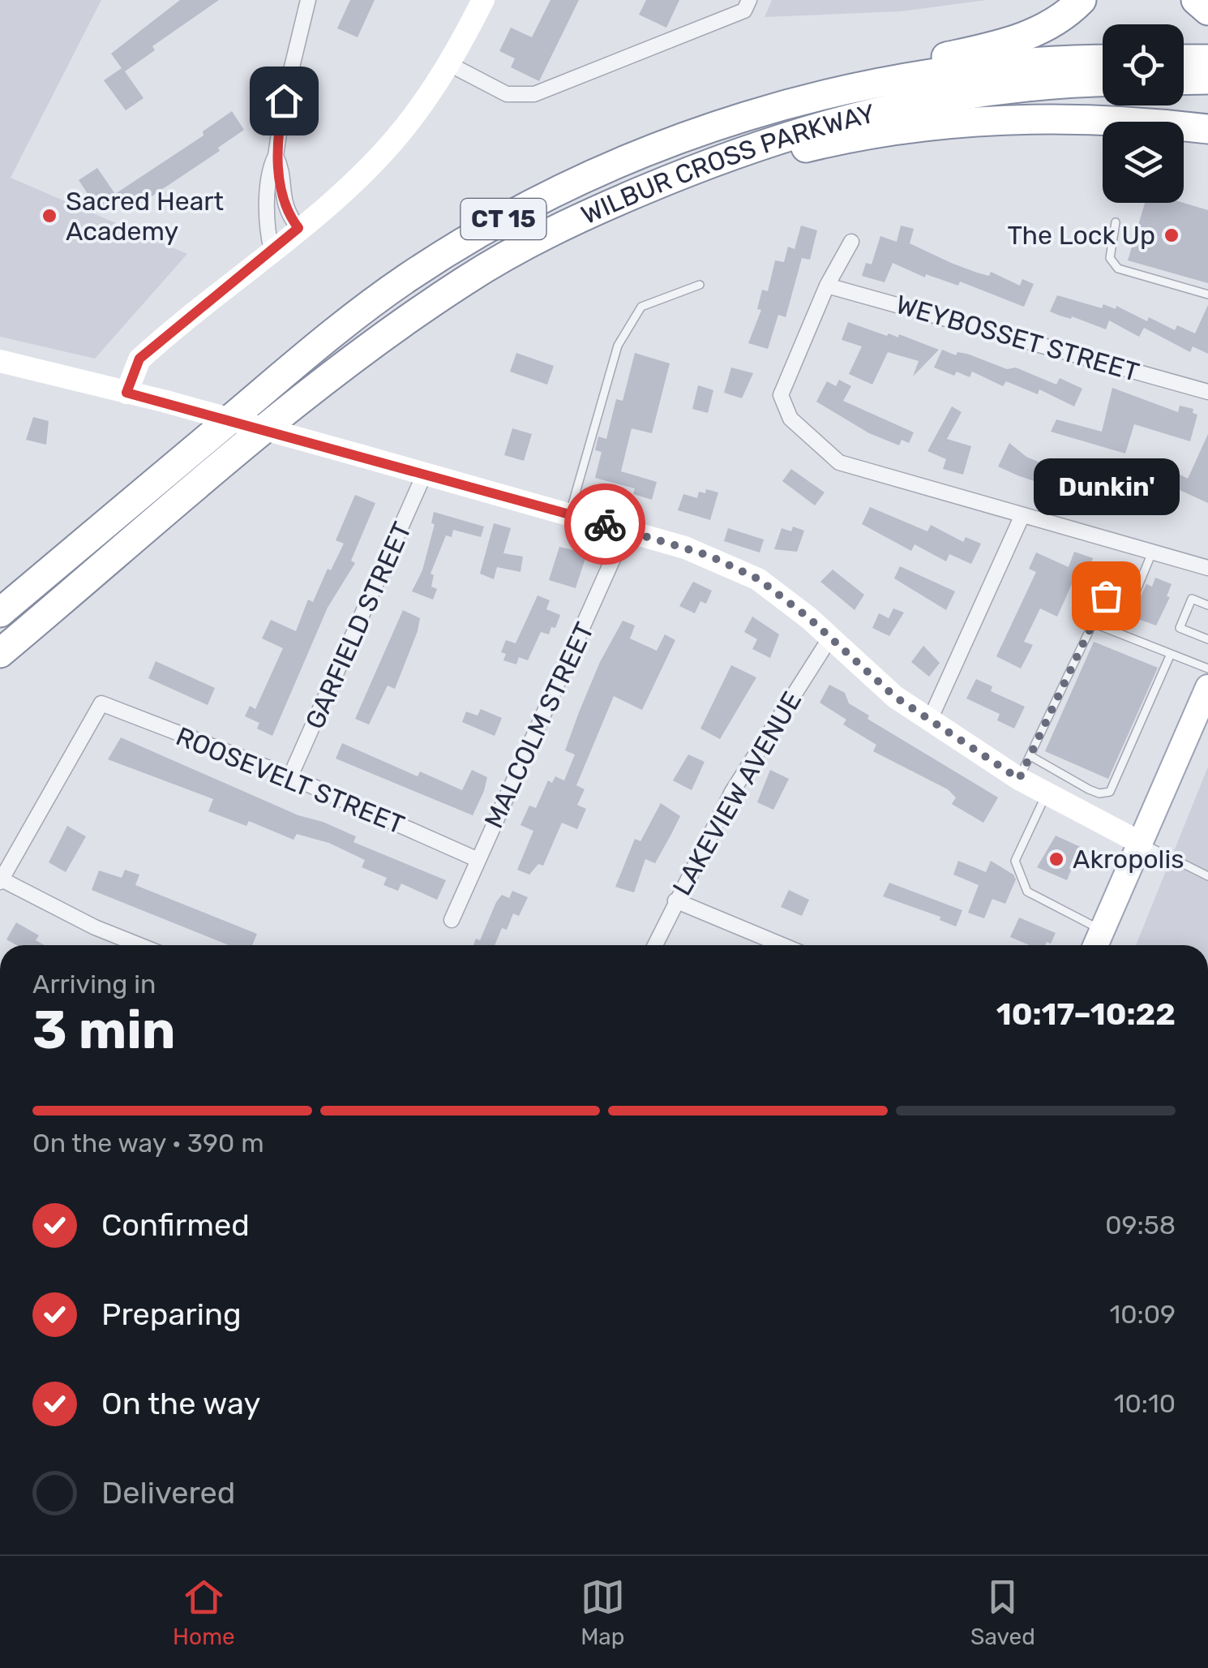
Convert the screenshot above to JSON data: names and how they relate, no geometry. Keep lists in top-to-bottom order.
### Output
{
  "streets": {
    "highway": ["WILBUR CROSS PARKWAY", "CT 15"],
    "street": [
      "WEYBOSSET STREET",
      "GARFIELD STREET",
      "MALCOLM STREET",
      "ROOSEVELT STREET",
      "LAKEVIEW AVENUE"
    ]
  },
  "crossings": [
    ["GARFIELD STREET", "ROOSEVELT STREET"],
    ["MALCOLM STREET", "ROOSEVELT STREET"]
  ],
  "places": [
    "Sacred Heart Academy",
    "The Lock Up",
    "Dunkin'",
    "Akropolis"
  ],
  "page": {
    "bubble": "Dunkin'",
    "heading": ["3 min", "Arriving in", "10:17–10:22"],
    "bar": "On the way · 390 m",
    "list": [
      ["Confirmed", "09:58"],
      ["Preparing", "10:09"],
      ["On the way", "10:10"],
      "Delivered"
    ],
    "tabs": ["Home", "Map", "Saved"]
  }
}
